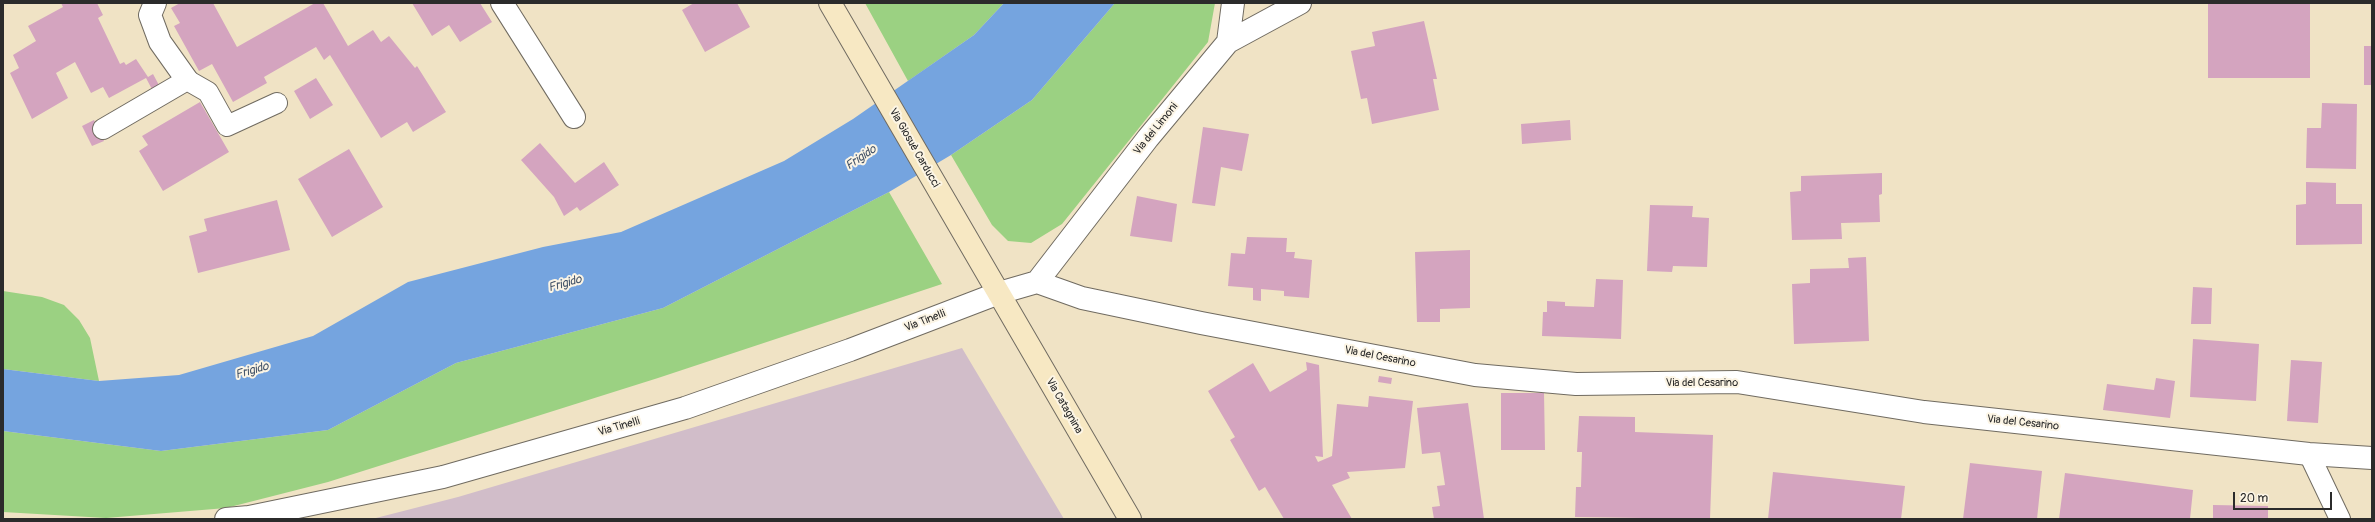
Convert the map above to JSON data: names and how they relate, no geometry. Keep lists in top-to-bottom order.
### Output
{
  "streets": {
    "main road": ["Via Giosuè Carducci", "Via Catagnina"],
    "street": ["Via dei Limoni", "Via Tinelli", "Via del Cesarino"]
  },
  "crossings": [
    ["Via dei Limoni", "Via Tinelli"],
    ["Via dei Limoni", "Via del Cesarino"],
    ["Via Giosuè Carducci", "Via Tinelli"],
    ["Via Giosuè Carducci", "Via Catagnina"],
    ["Via Tinelli", "Via del Cesarino"],
    ["Via Tinelli", "Via Catagnina"]
  ],
  "water": ["Frigido"],
  "scale_bar": "20 m"
}
